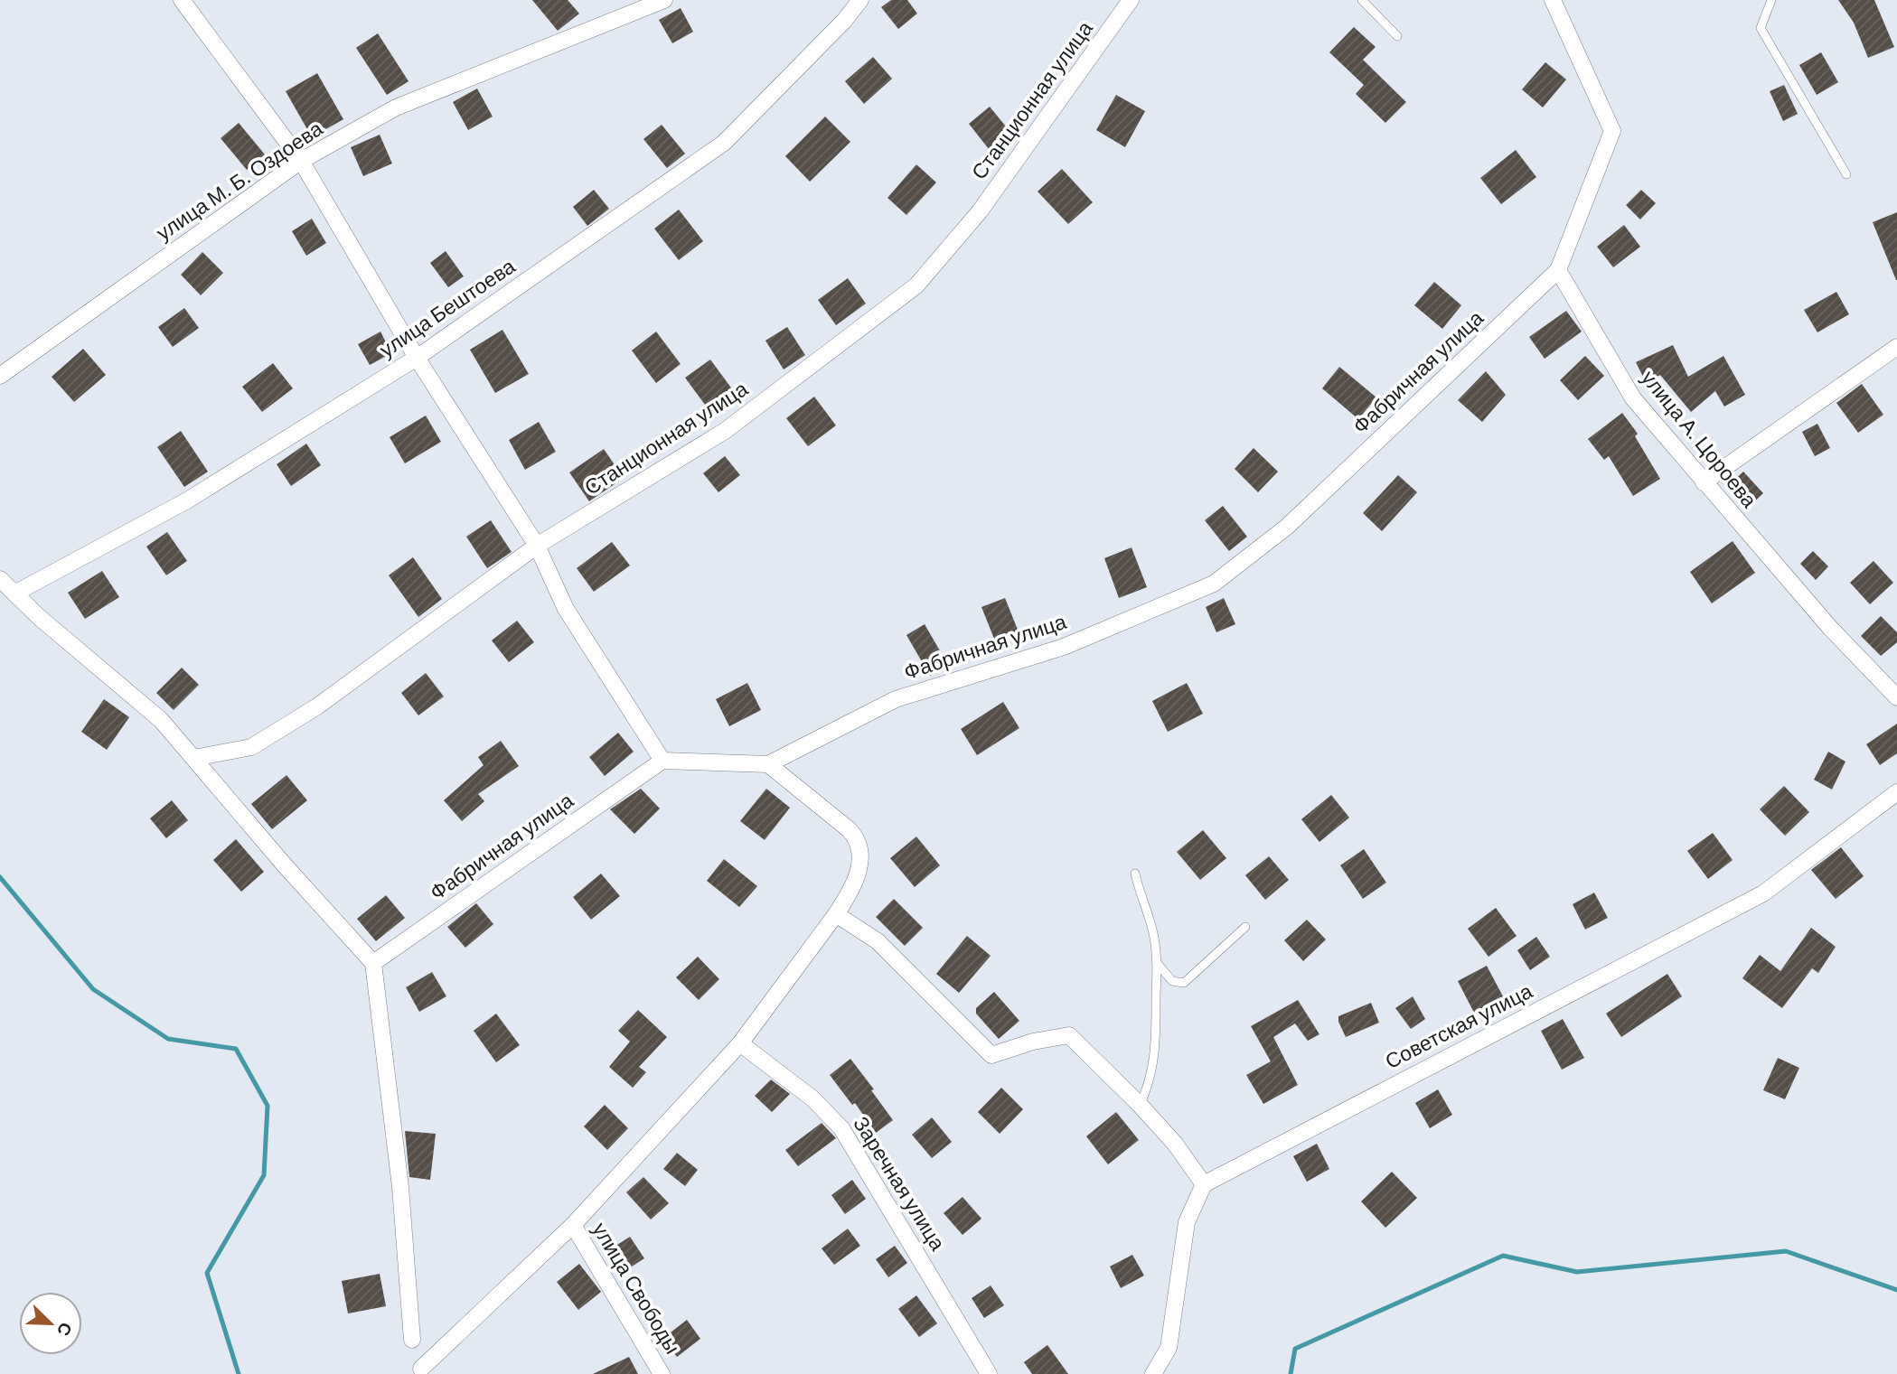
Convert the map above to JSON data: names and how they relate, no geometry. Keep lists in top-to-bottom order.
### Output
{
  "streets": {
    "street": [
      "Станционная улица",
      "улица М. Б. Оздоева",
      "улица Бештоева",
      "Фабричная улица",
      "улица А. Цороева",
      "Советская улица",
      "Заречная улица",
      "улица Свободы"
    ]
  },
  "crossings": [
    ["Фабричная улица", "улица А. Цороева"]
  ],
  "north": "bottom right"
}
